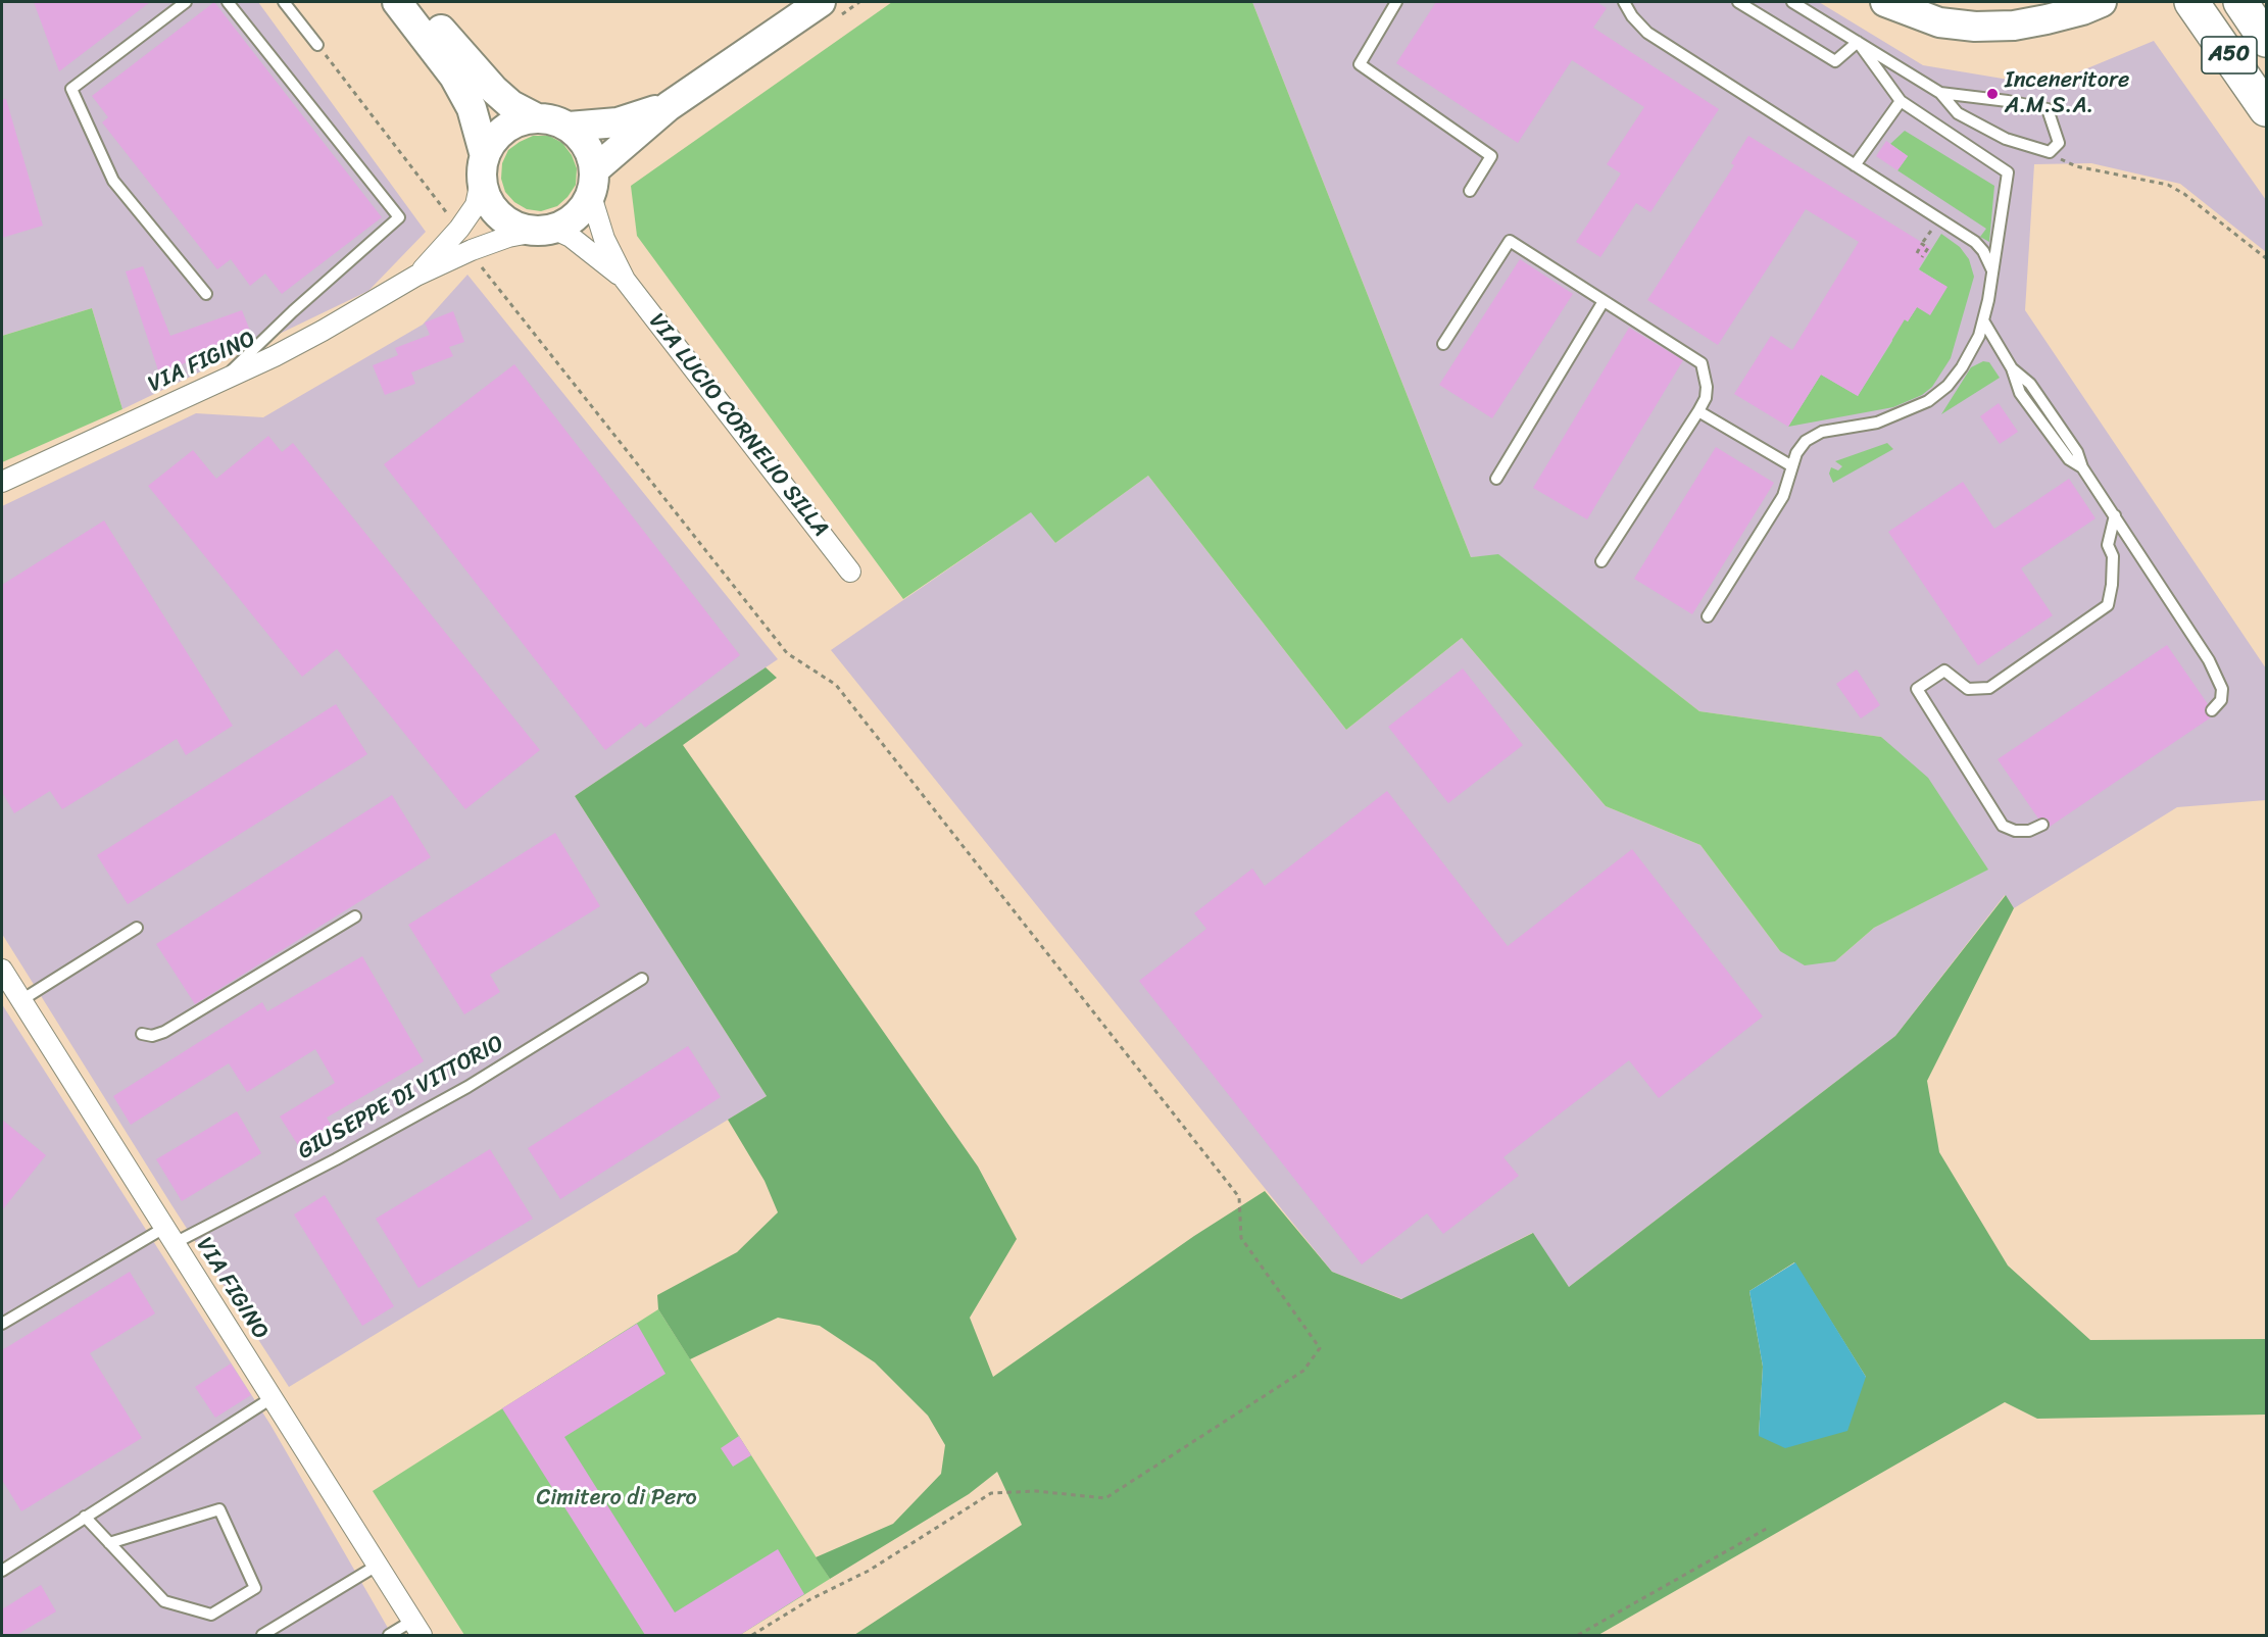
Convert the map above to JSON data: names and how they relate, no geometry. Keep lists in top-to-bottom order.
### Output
{
  "streets": {
    "highway": ["A50"],
    "street": ["VIA FIGINO", "VIA LUCIO CORNELIO SILLA"],
    "lane": ["GIUSEPPE DI VITTORIO"]
  },
  "crossings": [
    ["VIA FIGINO", "VIA LUCIO CORNELIO SILLA"],
    ["VIA FIGINO", "GIUSEPPE DI VITTORIO"]
  ],
  "parks": ["Cimitero di Pero"],
  "places": ["Inceneritore A.M.S.A."]
}
